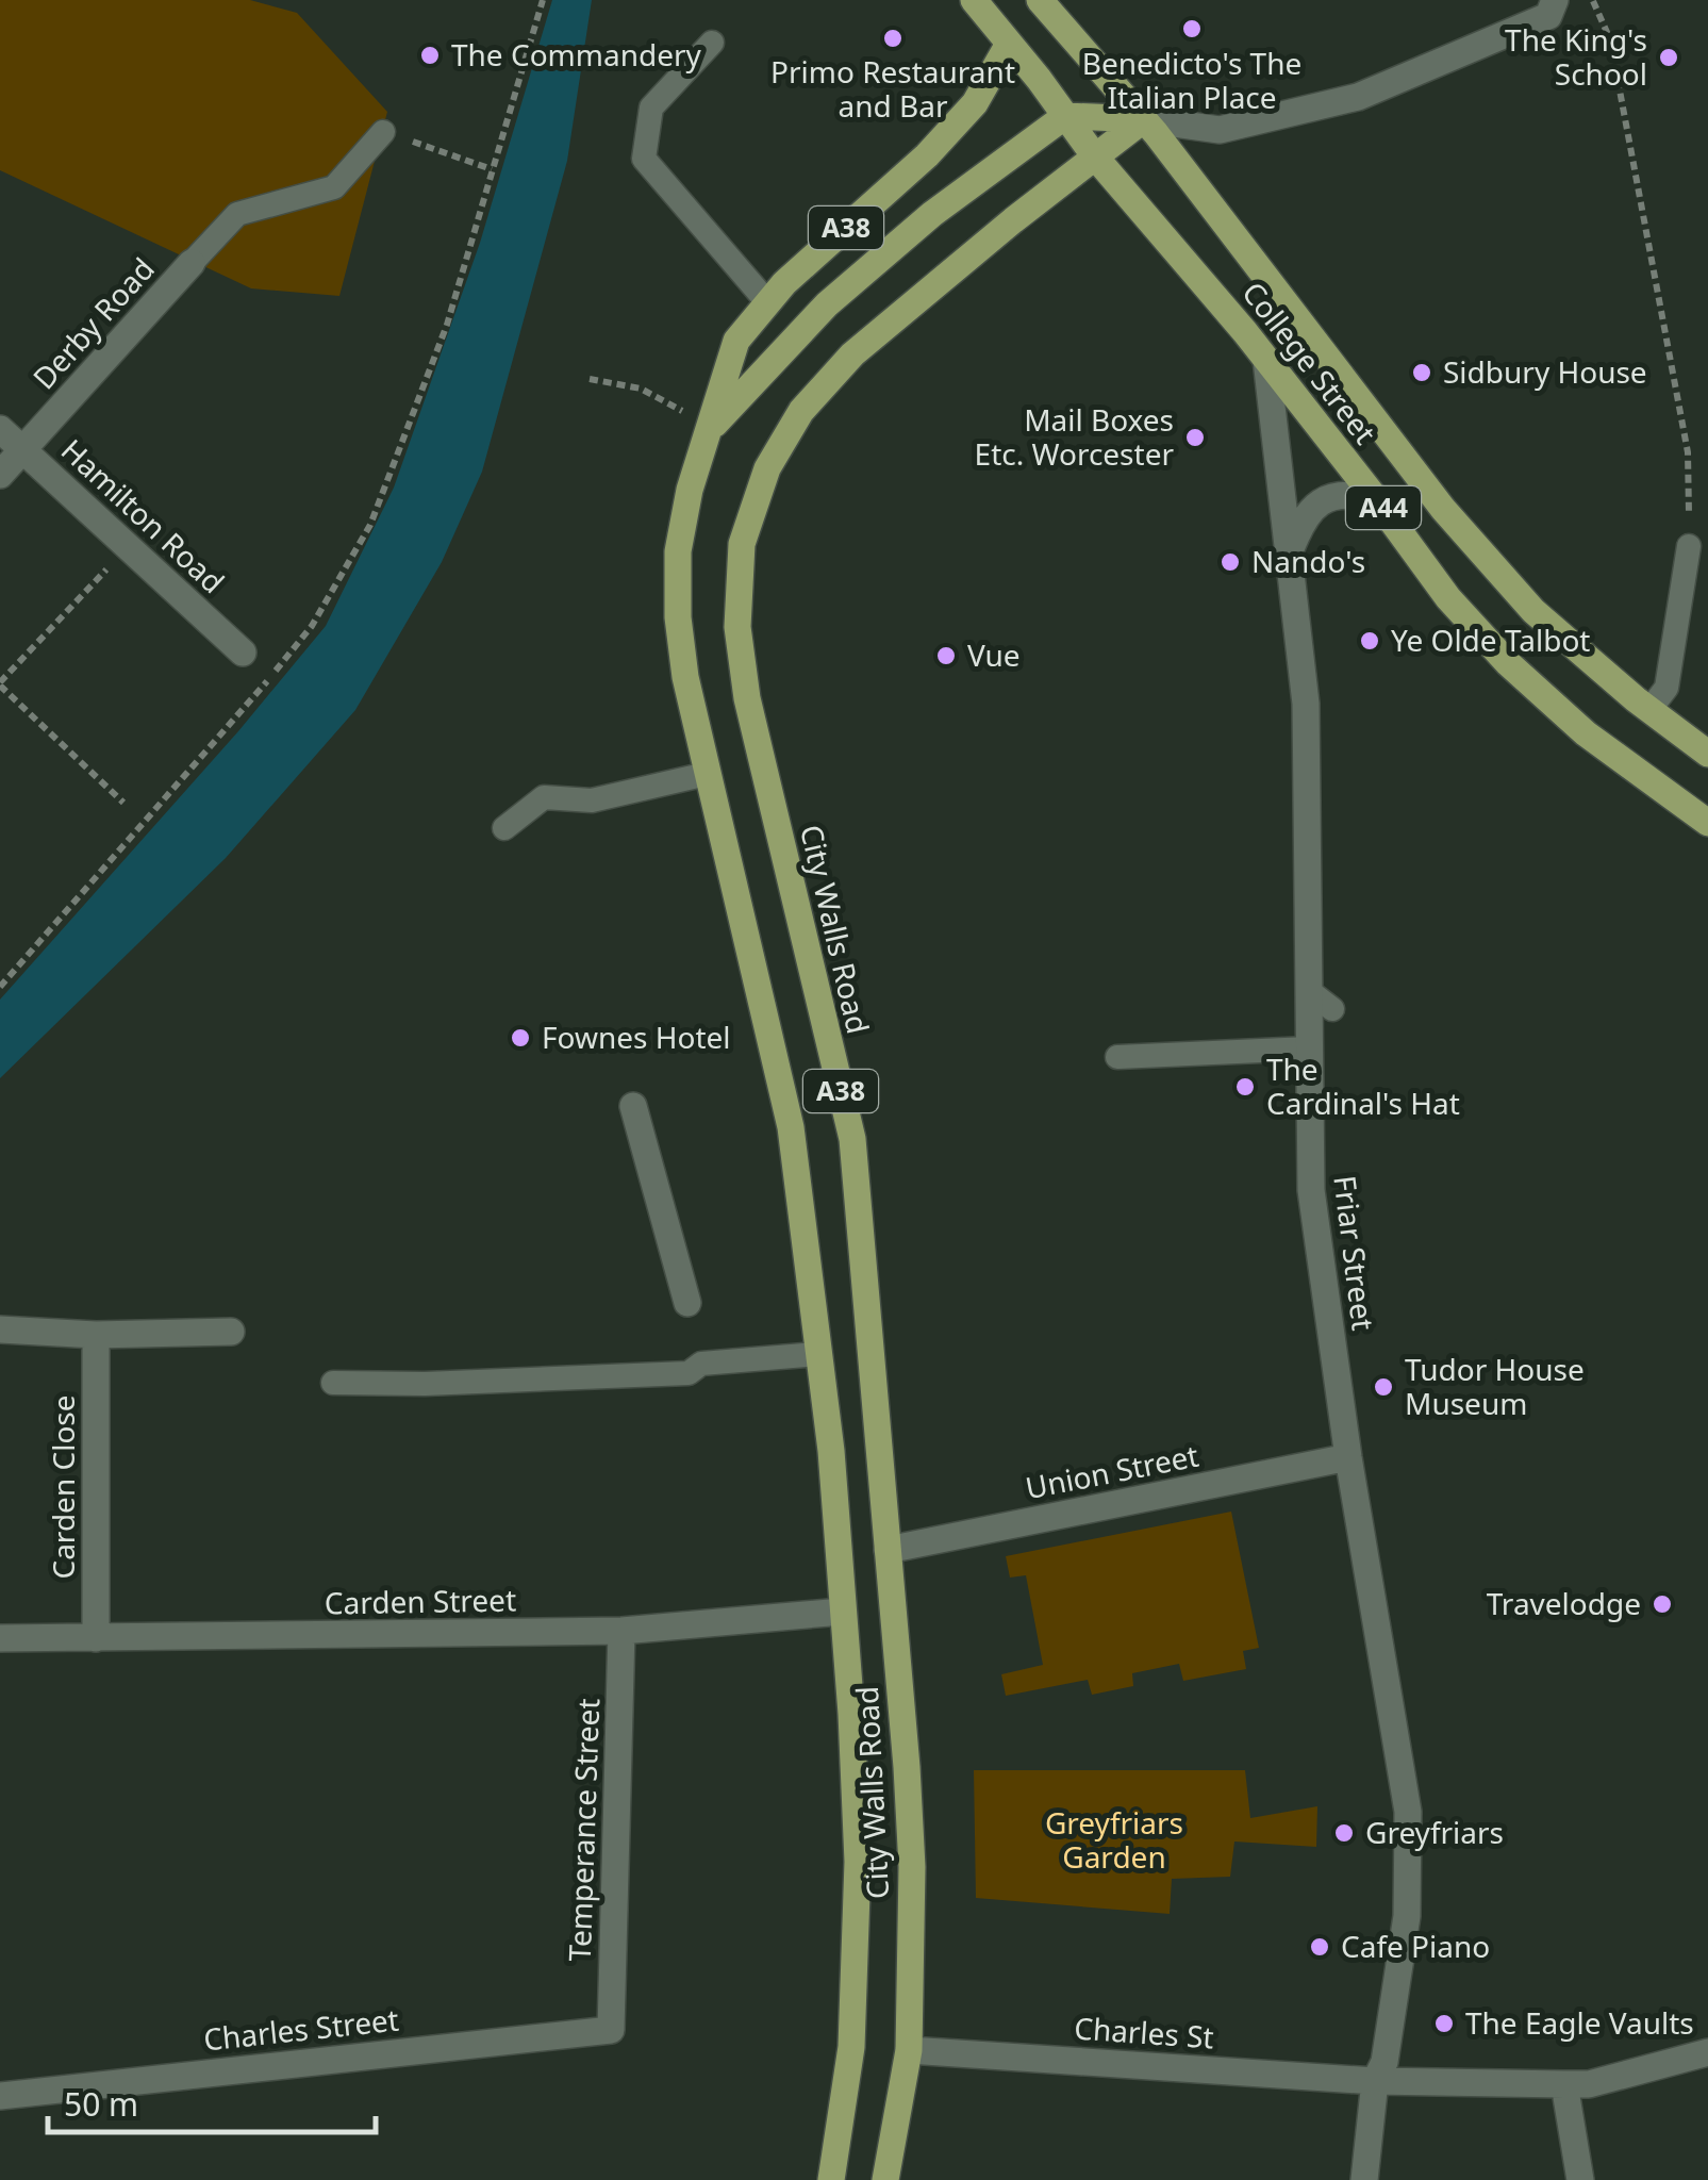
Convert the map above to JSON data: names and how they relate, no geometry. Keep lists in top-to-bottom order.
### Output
{
  "streets": {
    "main road": [
      "A38",
      "College Street",
      "A44",
      "City Walls Road"
    ],
    "street": [
      "Derby Road",
      "Hamilton Road",
      "Friar Street",
      "Union Street",
      "Carden Close",
      "Carden Street",
      "Temperance Street",
      "Charles Street",
      "Charles St"
    ]
  },
  "crossings": [
    ["Derby Road", "Hamilton Road"],
    ["College Street", "A44"],
    ["College Street", "City Walls Road"],
    ["College Street", "Friar Street"],
    ["A44", "City Walls Road"],
    ["City Walls Road", "Union Street"],
    ["City Walls Road", "Carden Street"],
    ["City Walls Road", "Charles St"],
    ["Friar Street", "Union Street"],
    ["Friar Street", "Charles St"],
    ["Carden Close", "Carden Street"],
    ["Carden Street", "Temperance Street"],
    ["Temperance Street", "Charles Street"]
  ],
  "parks": ["Greyfriars Garden"],
  "places": [
    "Benedicto's The Italian Place",
    "Primo Restaurant and Bar",
    "The Commandery",
    "The King's School",
    "Sidbury House",
    "Mail Boxes Etc. Worcester",
    "Nando's",
    "Ye Olde Talbot",
    "Vue",
    "Fownes Hotel",
    "The Cardinal's Hat",
    "Tudor House Museum",
    "Travelodge",
    "Greyfriars",
    "Cafe Piano",
    "The Eagle Vaults"
  ],
  "scale_bar": "50 m"
}
